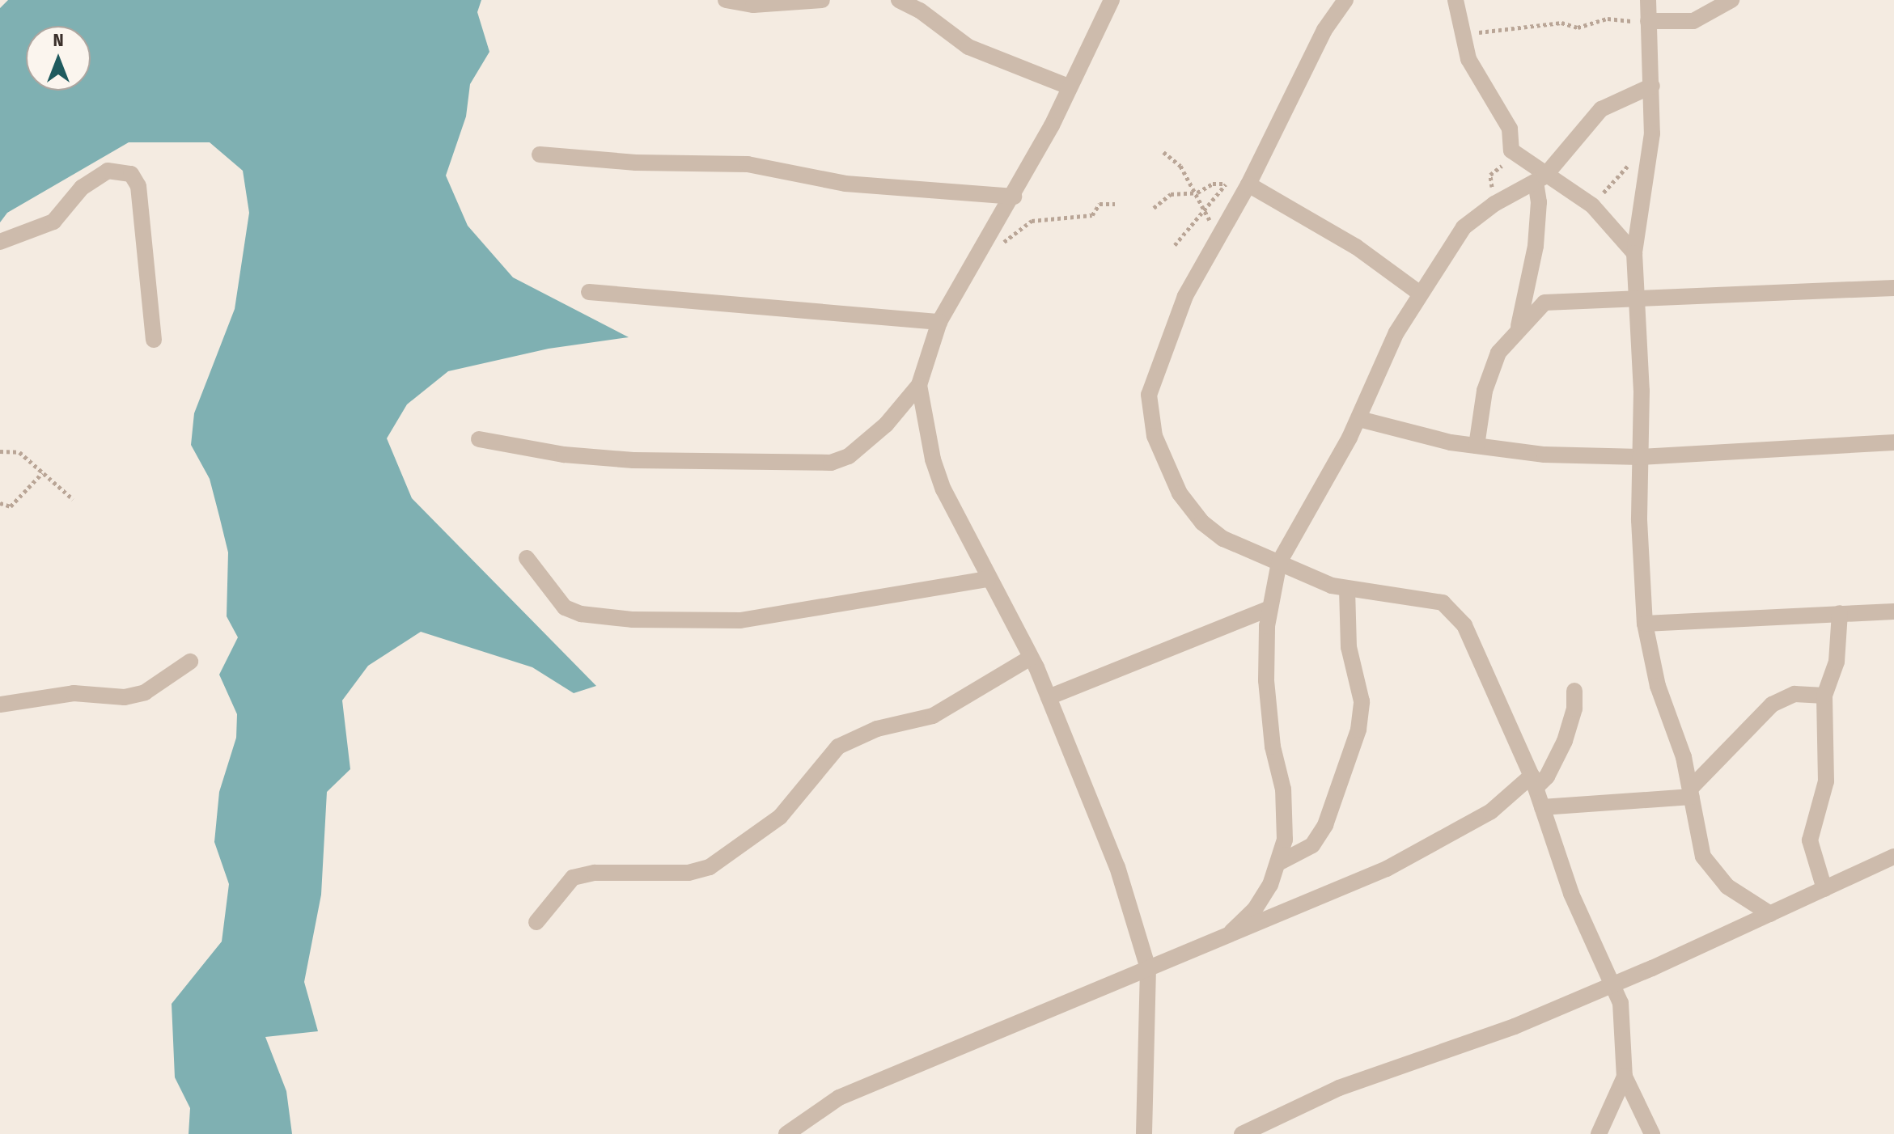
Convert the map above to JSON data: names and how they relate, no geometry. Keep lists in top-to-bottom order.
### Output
{
  "north": "top"
}
